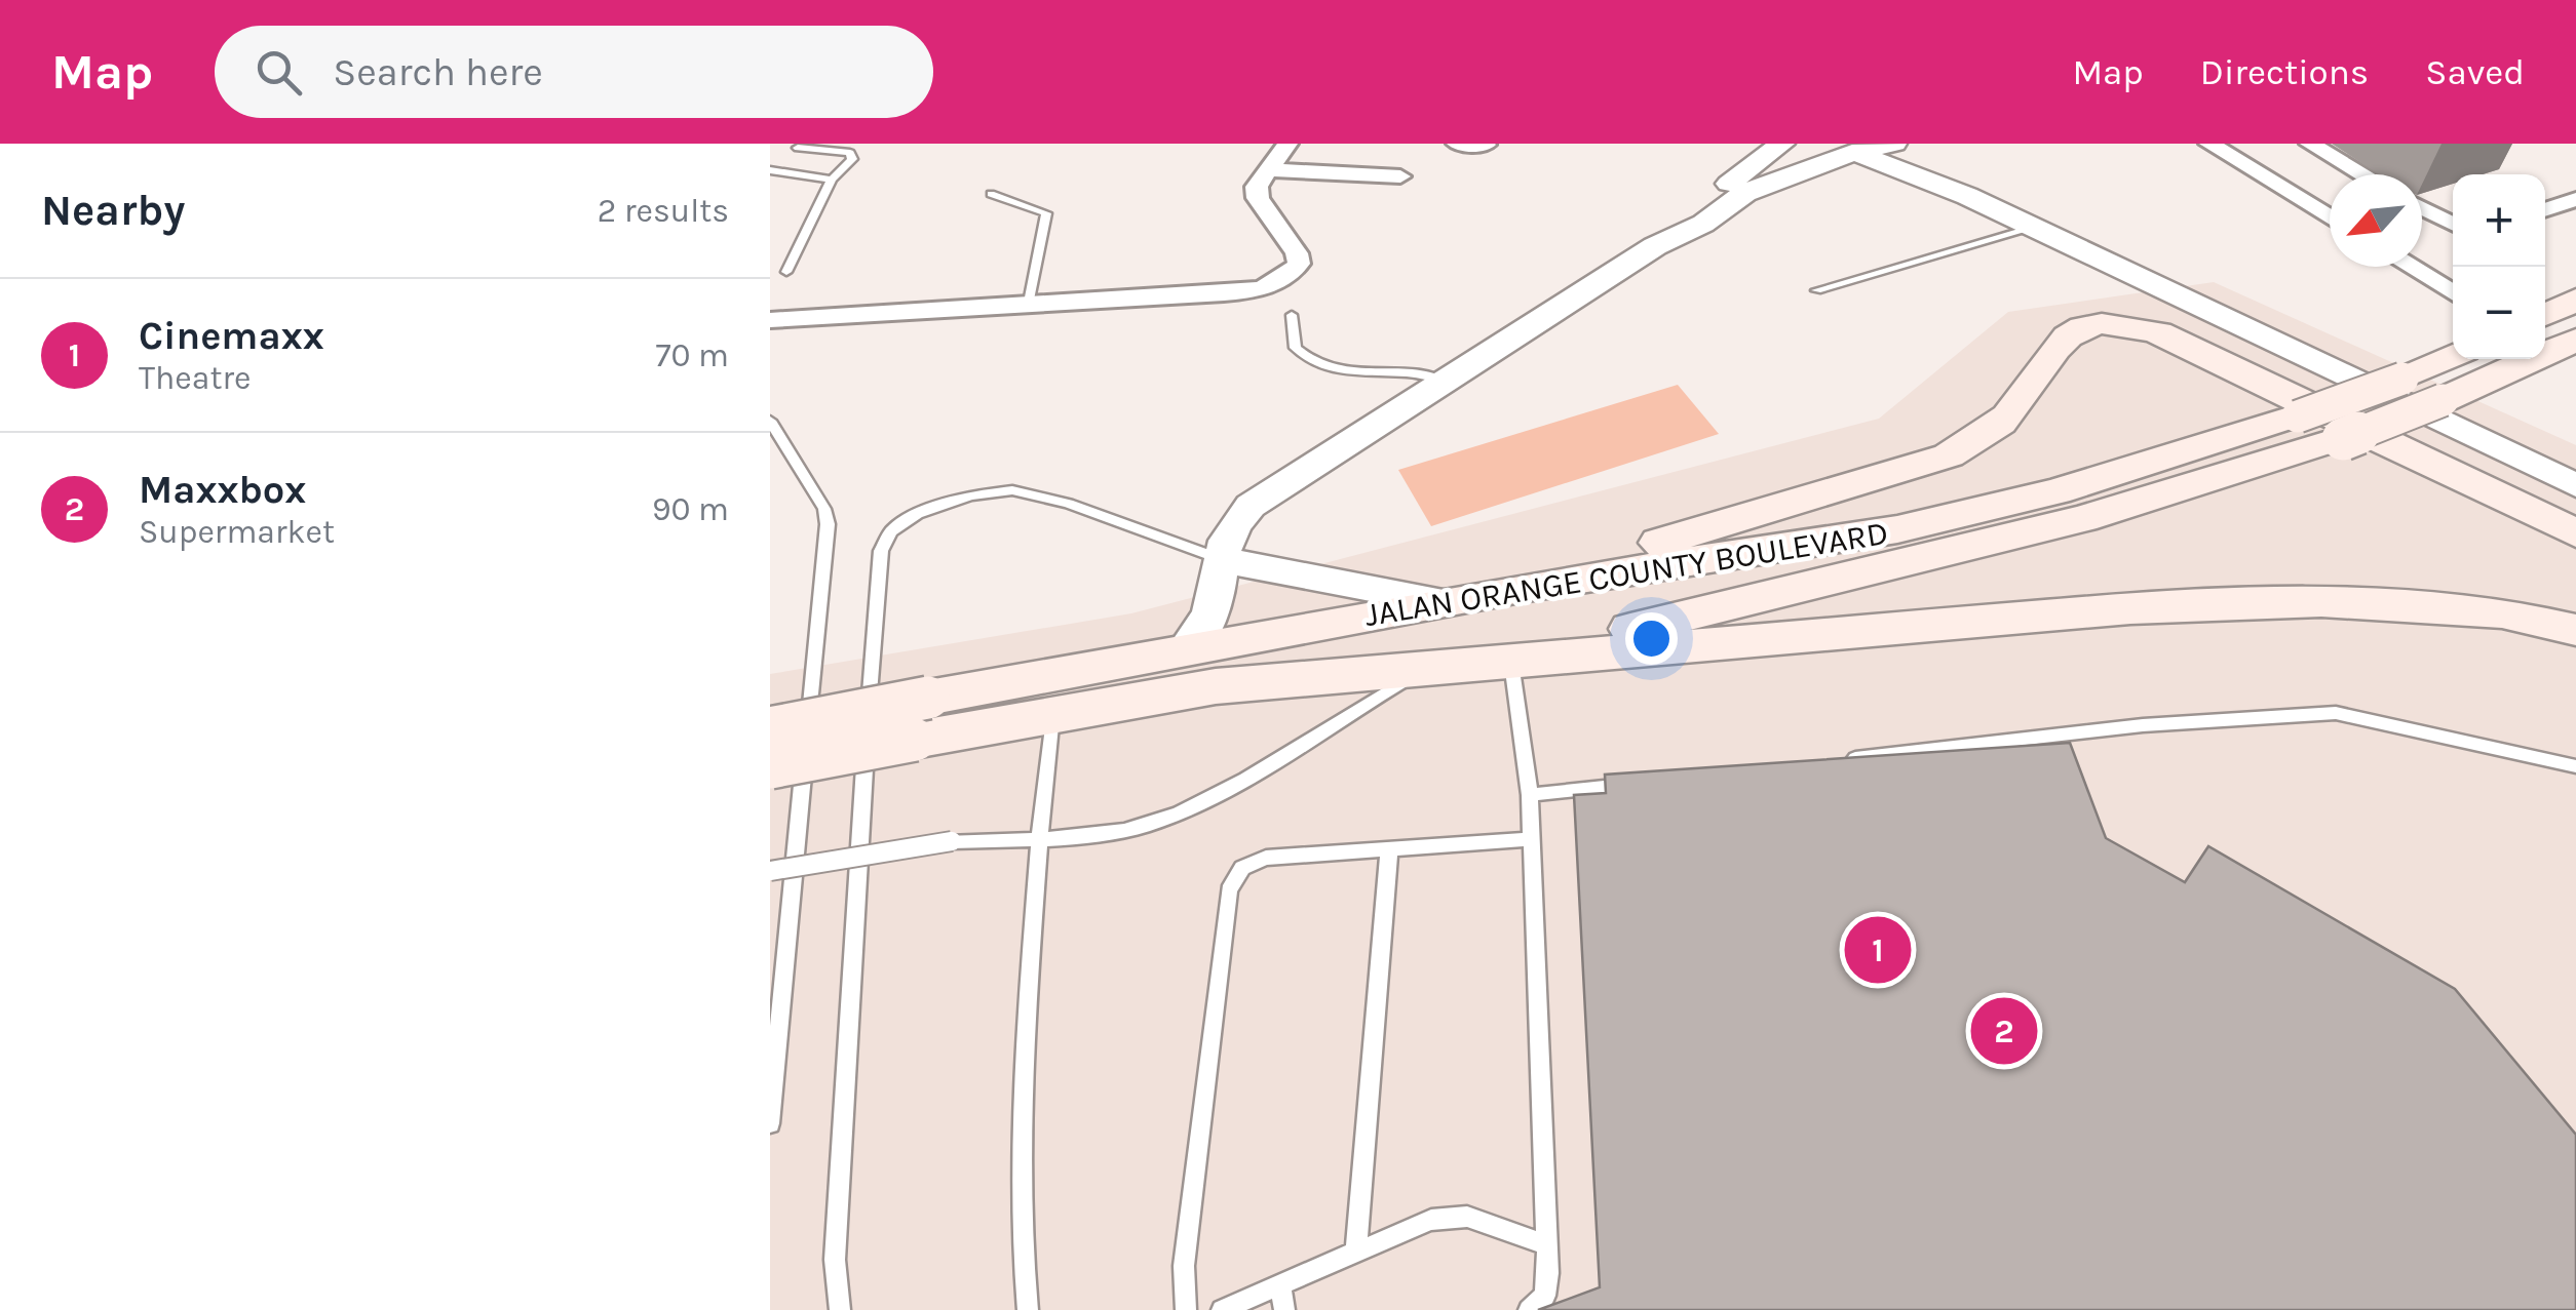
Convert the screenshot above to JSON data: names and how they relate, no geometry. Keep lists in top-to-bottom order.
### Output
{
  "streets": {
    "main road": ["JALAN ORANGE COUNTY BOULEVARD"]
  },
  "north": "bottom left",
  "page": {
    "header": "Map",
    "search": "Search here",
    "nav": ["Map", "Directions", "Saved"],
    "heading": ["Nearby", "2 results"],
    "map_buttons": ["+", "−"],
    "list": [
      {
        "mark": "1",
        "name": "Cinemaxx",
        "note": "Theatre",
        "value": "70 m"
      },
      {
        "mark": "2",
        "name": "Maxxbox",
        "note": "Supermarket",
        "value": "90 m"
      }
    ],
    "pins": ["1", "2"]
  }
}
